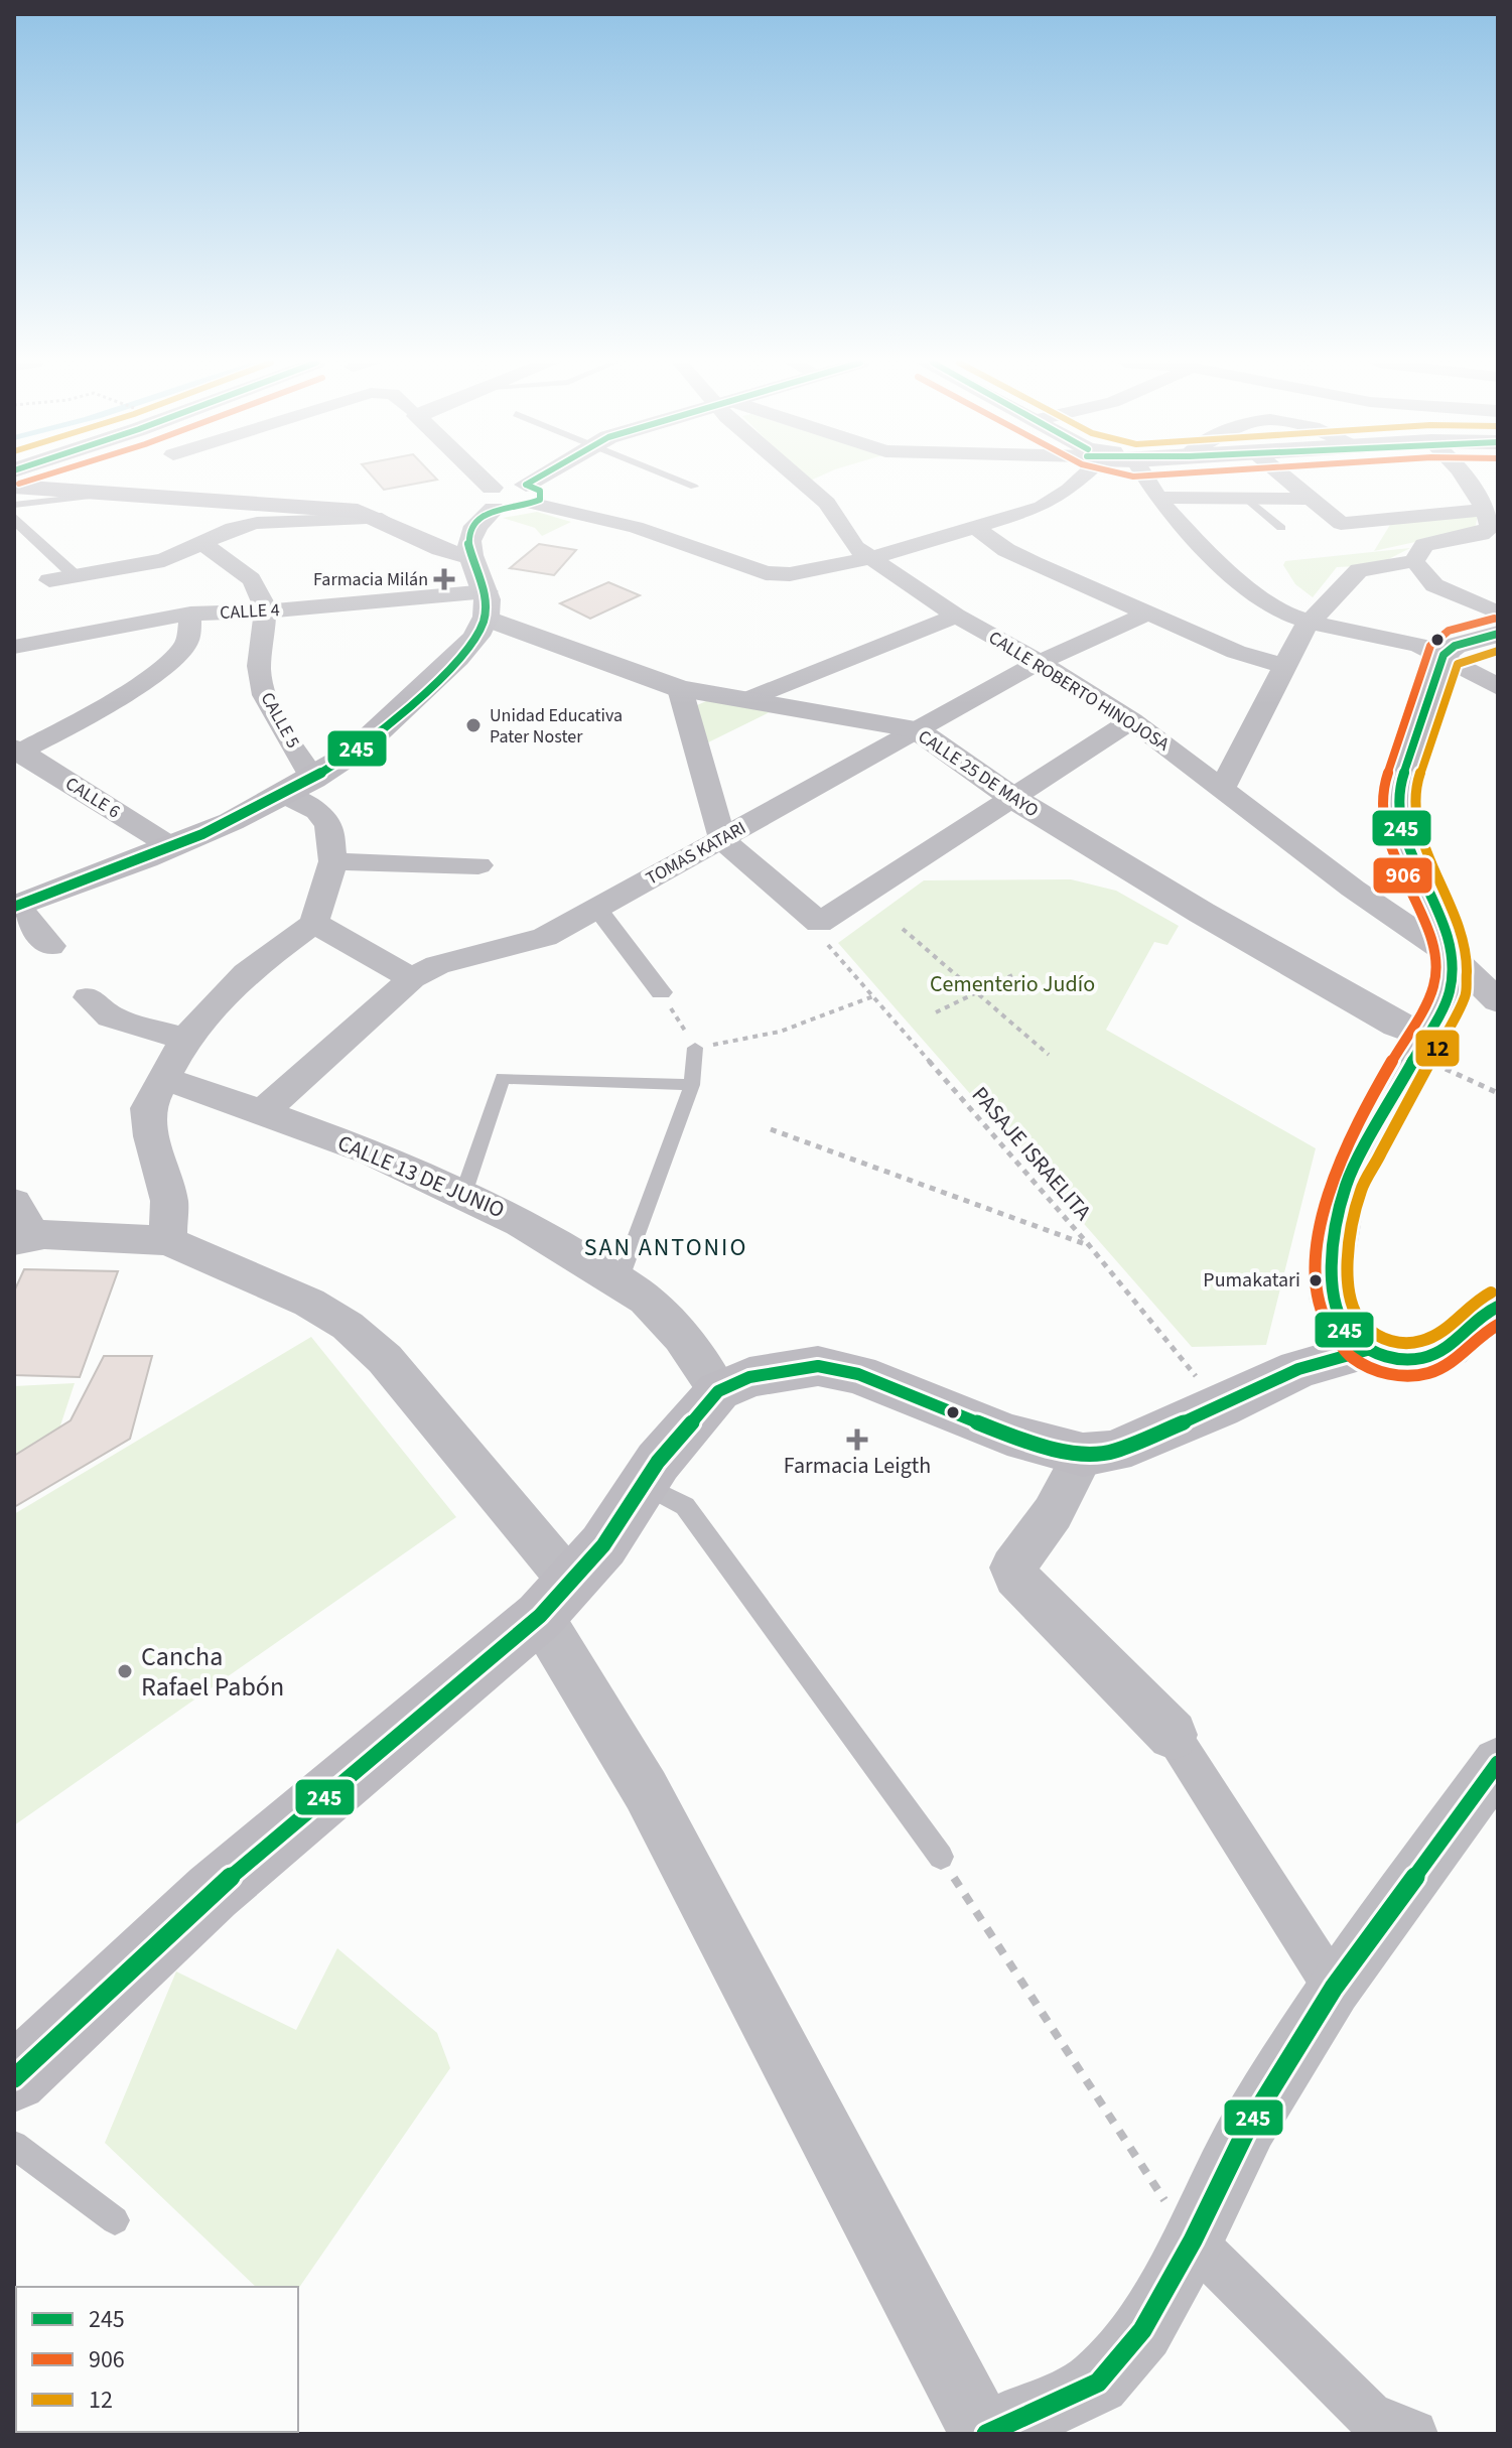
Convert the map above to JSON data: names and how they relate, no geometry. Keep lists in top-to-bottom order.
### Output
{
  "streets": {
    "street": [
      "CALLE 4",
      "CALLE ROBERTO HINOJOSA",
      "CALLE 5",
      "CALLE 25 DE MAYO",
      "CALLE 6",
      "TOMAS KATARI",
      "CALLE 13 DE JUNIO"
    ],
    "path": ["PASAJE ISRAELITA"]
  },
  "crossings": [
    ["CALLE 4", "CALLE 5"],
    ["CALLE 4", "CALLE 25 DE MAYO"],
    ["CALLE ROBERTO HINOJOSA", "TOMAS KATARI"],
    ["CALLE 25 DE MAYO", "TOMAS KATARI"],
    ["TOMAS KATARI", "CALLE 13 DE JUNIO"]
  ],
  "districts": ["SAN ANTONIO"],
  "parks": ["Cementerio Judío"],
  "places": {
    "health": ["Farmacia Milán", "Farmacia Leigth"],
    "other": ["Unidad Educativa Pater Noster", "Pumakatari", "Cancha Rafael Pabón"]
  },
  "lines": ["transit line 245", "transit line 906", "transit line 12"],
  "legend": ["245", "906", "12"]
}
